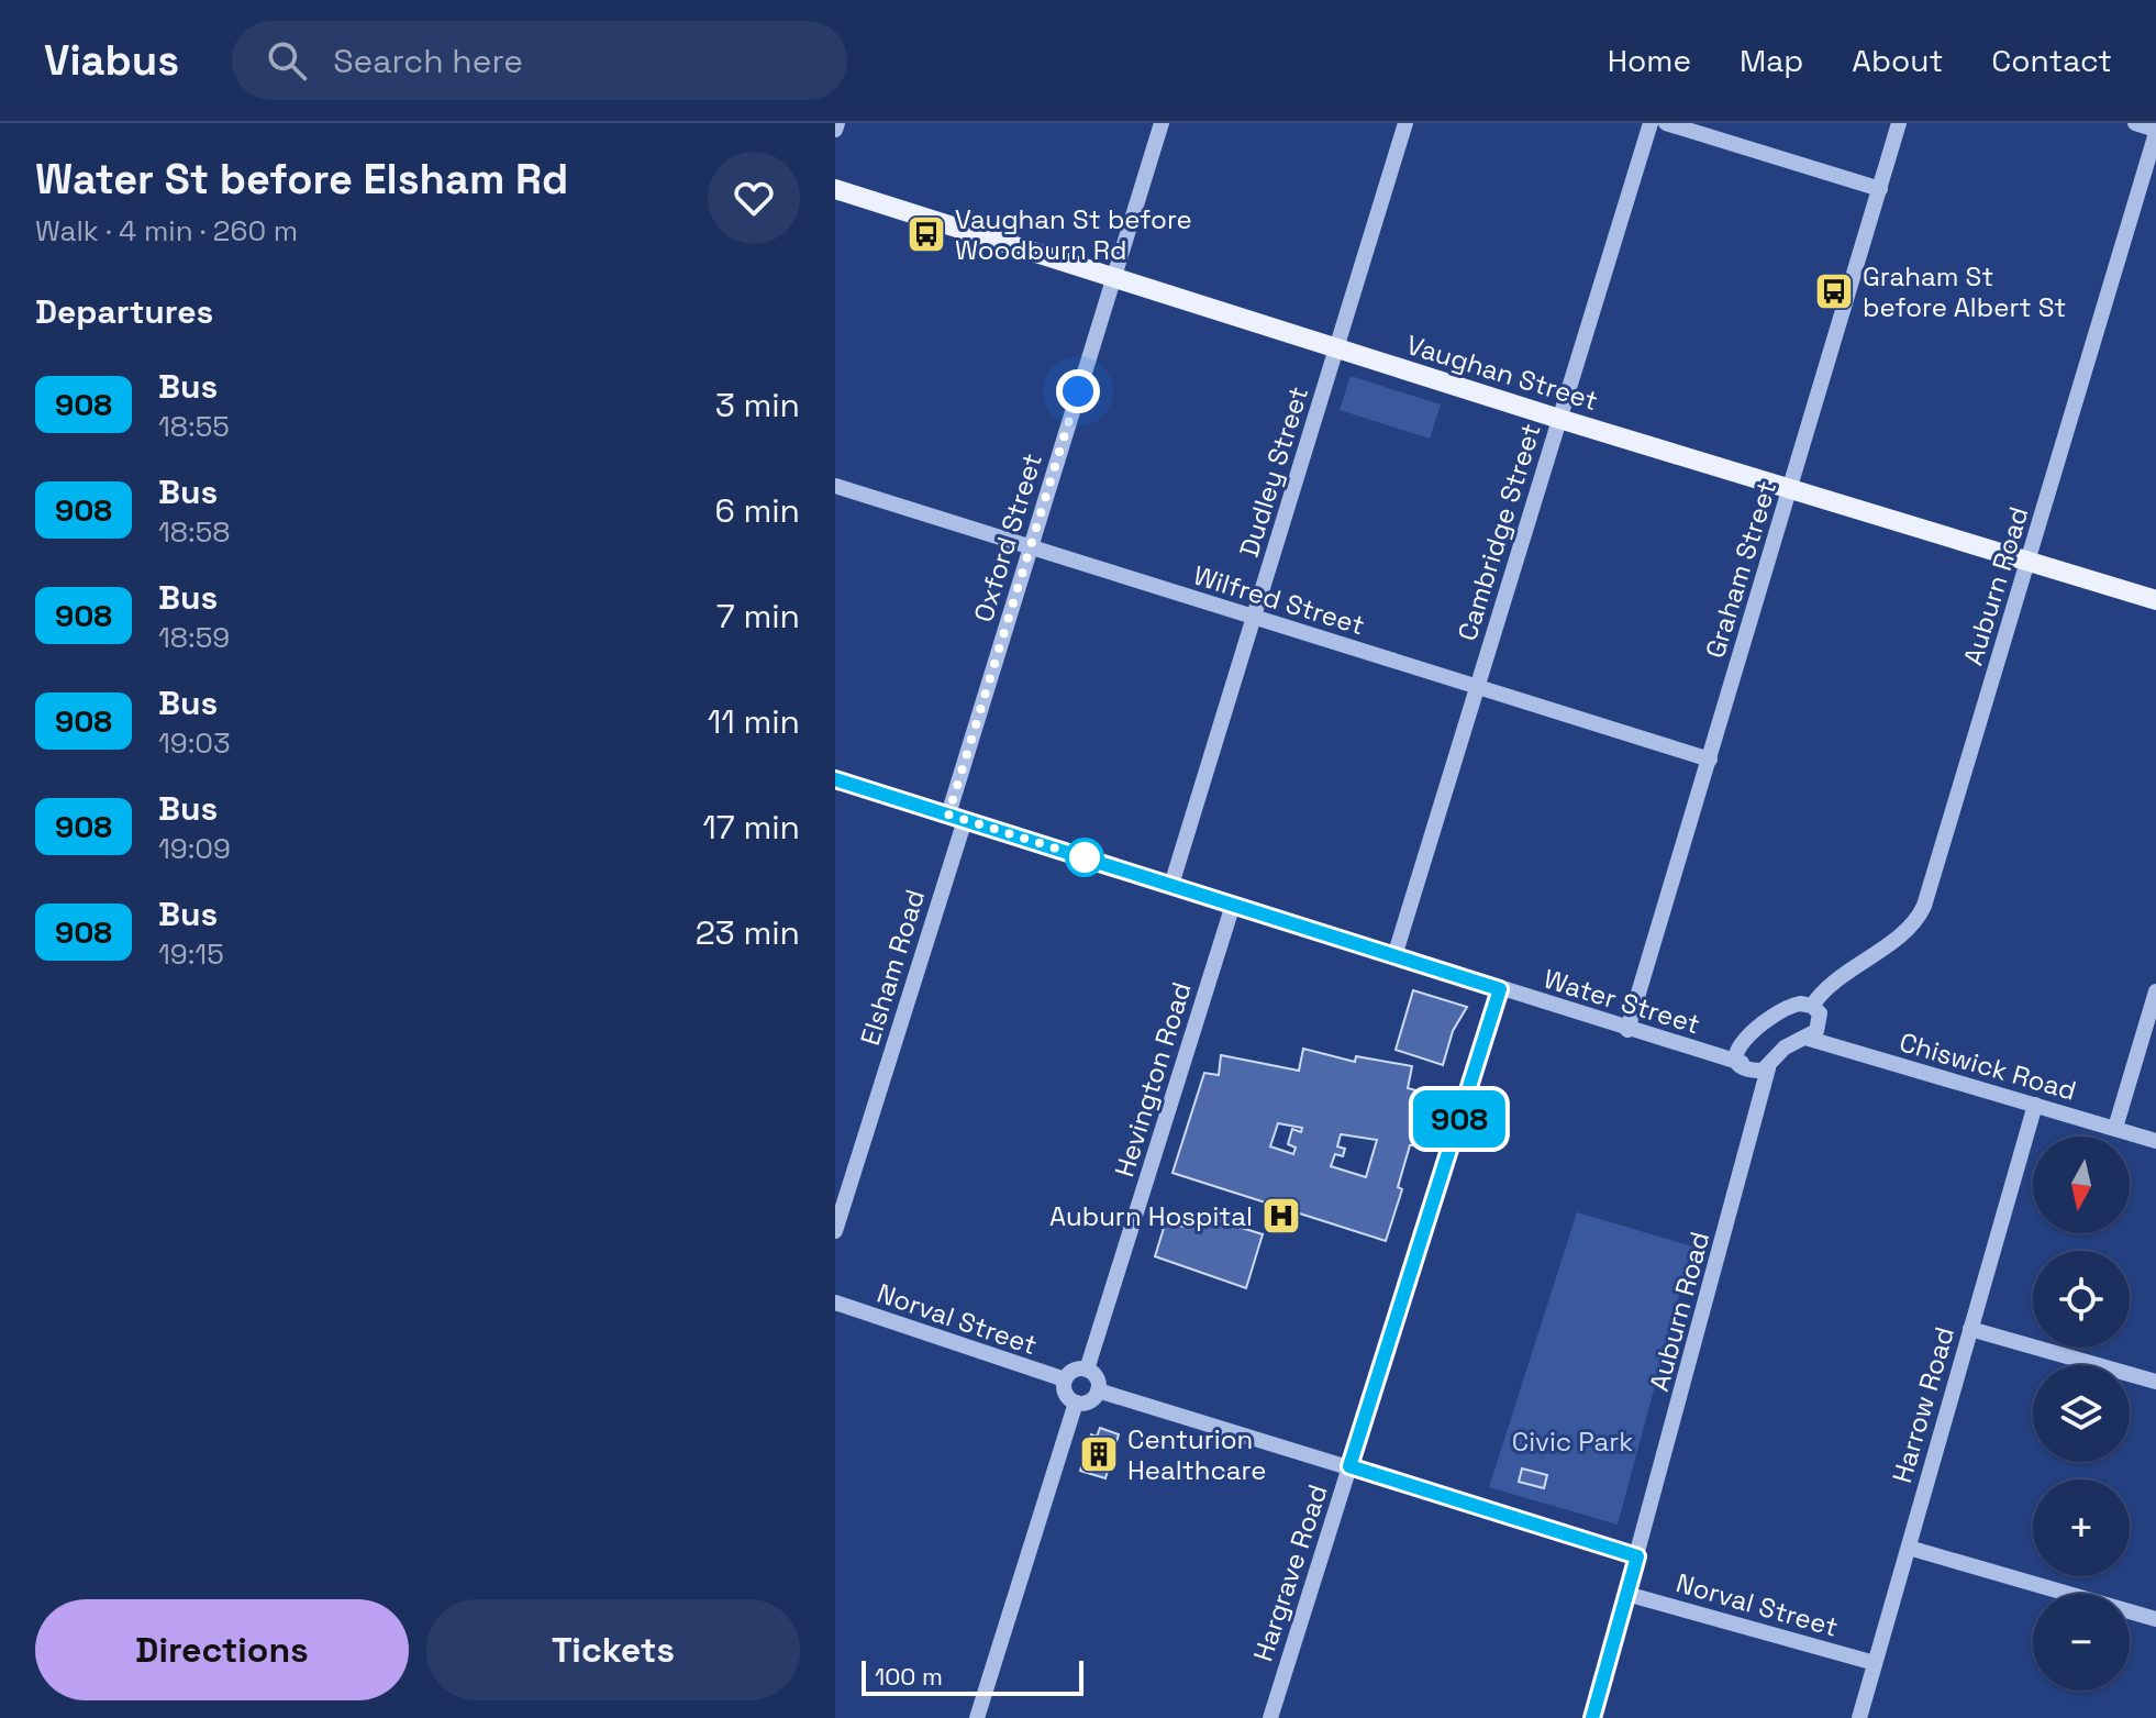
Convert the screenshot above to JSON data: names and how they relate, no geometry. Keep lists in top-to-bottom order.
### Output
{
  "streets": {
    "main road": ["Vaughan Street"],
    "street": [
      "Dudley Street",
      "Cambridge Street",
      "Oxford Street",
      "Graham Street",
      "Auburn Road",
      "Wilfred Street",
      "Elsham Road",
      "Water Street",
      "Chiswick Road",
      "Hevington Road",
      "Norval Street",
      "Harrow Road",
      "Hargrave Road"
    ]
  },
  "crossings": [
    ["Vaughan Street", "Dudley Street"],
    ["Vaughan Street", "Cambridge Street"],
    ["Vaughan Street", "Oxford Street"],
    ["Vaughan Street", "Graham Street"],
    ["Vaughan Street", "Auburn Road"],
    ["Dudley Street", "Wilfred Street"],
    ["Dudley Street", "Water Street"],
    ["Cambridge Street", "Wilfred Street"],
    ["Cambridge Street", "Water Street"],
    ["Oxford Street", "Wilfred Street"],
    ["Oxford Street", "Water Street"],
    ["Graham Street", "Wilfred Street"],
    ["Graham Street", "Water Street"],
    ["Auburn Road", "Water Street"],
    ["Auburn Road", "Norval Street"],
    ["Elsham Road", "Water Street"],
    ["Water Street", "Hevington Road"],
    ["Water Street", "Hargrave Road"],
    ["Chiswick Road", "Harrow Road"],
    ["Hevington Road", "Norval Street"],
    ["Norval Street", "Harrow Road"]
  ],
  "parks": ["Civic Park"],
  "places": {
    "bus stop": ["Vaughan St before Woodburn Rd", "Graham St before Albert St"],
    "hospital": ["Auburn Hospital"],
    "building": ["Centurion Healthcare"]
  },
  "lines": ["bus line 908"],
  "scale_bar": "100 m",
  "north": "bottom",
  "page": {
    "header": "Viabus",
    "search": "Search here",
    "nav": [
      "Home",
      "Map",
      "About",
      "Contact"
    ],
    "heading": [
      ["Water St before Elsham Rd", "Walk · 4 min · 260 m"],
      "Departures"
    ],
    "on_map": "908",
    "list": [
      {
        "mark": "908",
        "name": "Bus",
        "note": "18:55",
        "value": "3 min"
      },
      {
        "mark": "908",
        "name": "Bus",
        "note": "18:58",
        "value": "6 min"
      },
      {
        "mark": "908",
        "name": "Bus",
        "note": "18:59",
        "value": "7 min"
      },
      {
        "mark": "908",
        "name": "Bus",
        "note": "19:03",
        "value": "11 min"
      },
      {
        "mark": "908",
        "name": "Bus",
        "note": "19:09",
        "value": "17 min"
      },
      {
        "mark": "908",
        "name": "Bus",
        "note": "19:15",
        "value": "23 min"
      }
    ],
    "map_buttons": ["+", "−"],
    "buttons": ["Directions", "Tickets"],
    "scale": "100 m"
  }
}
